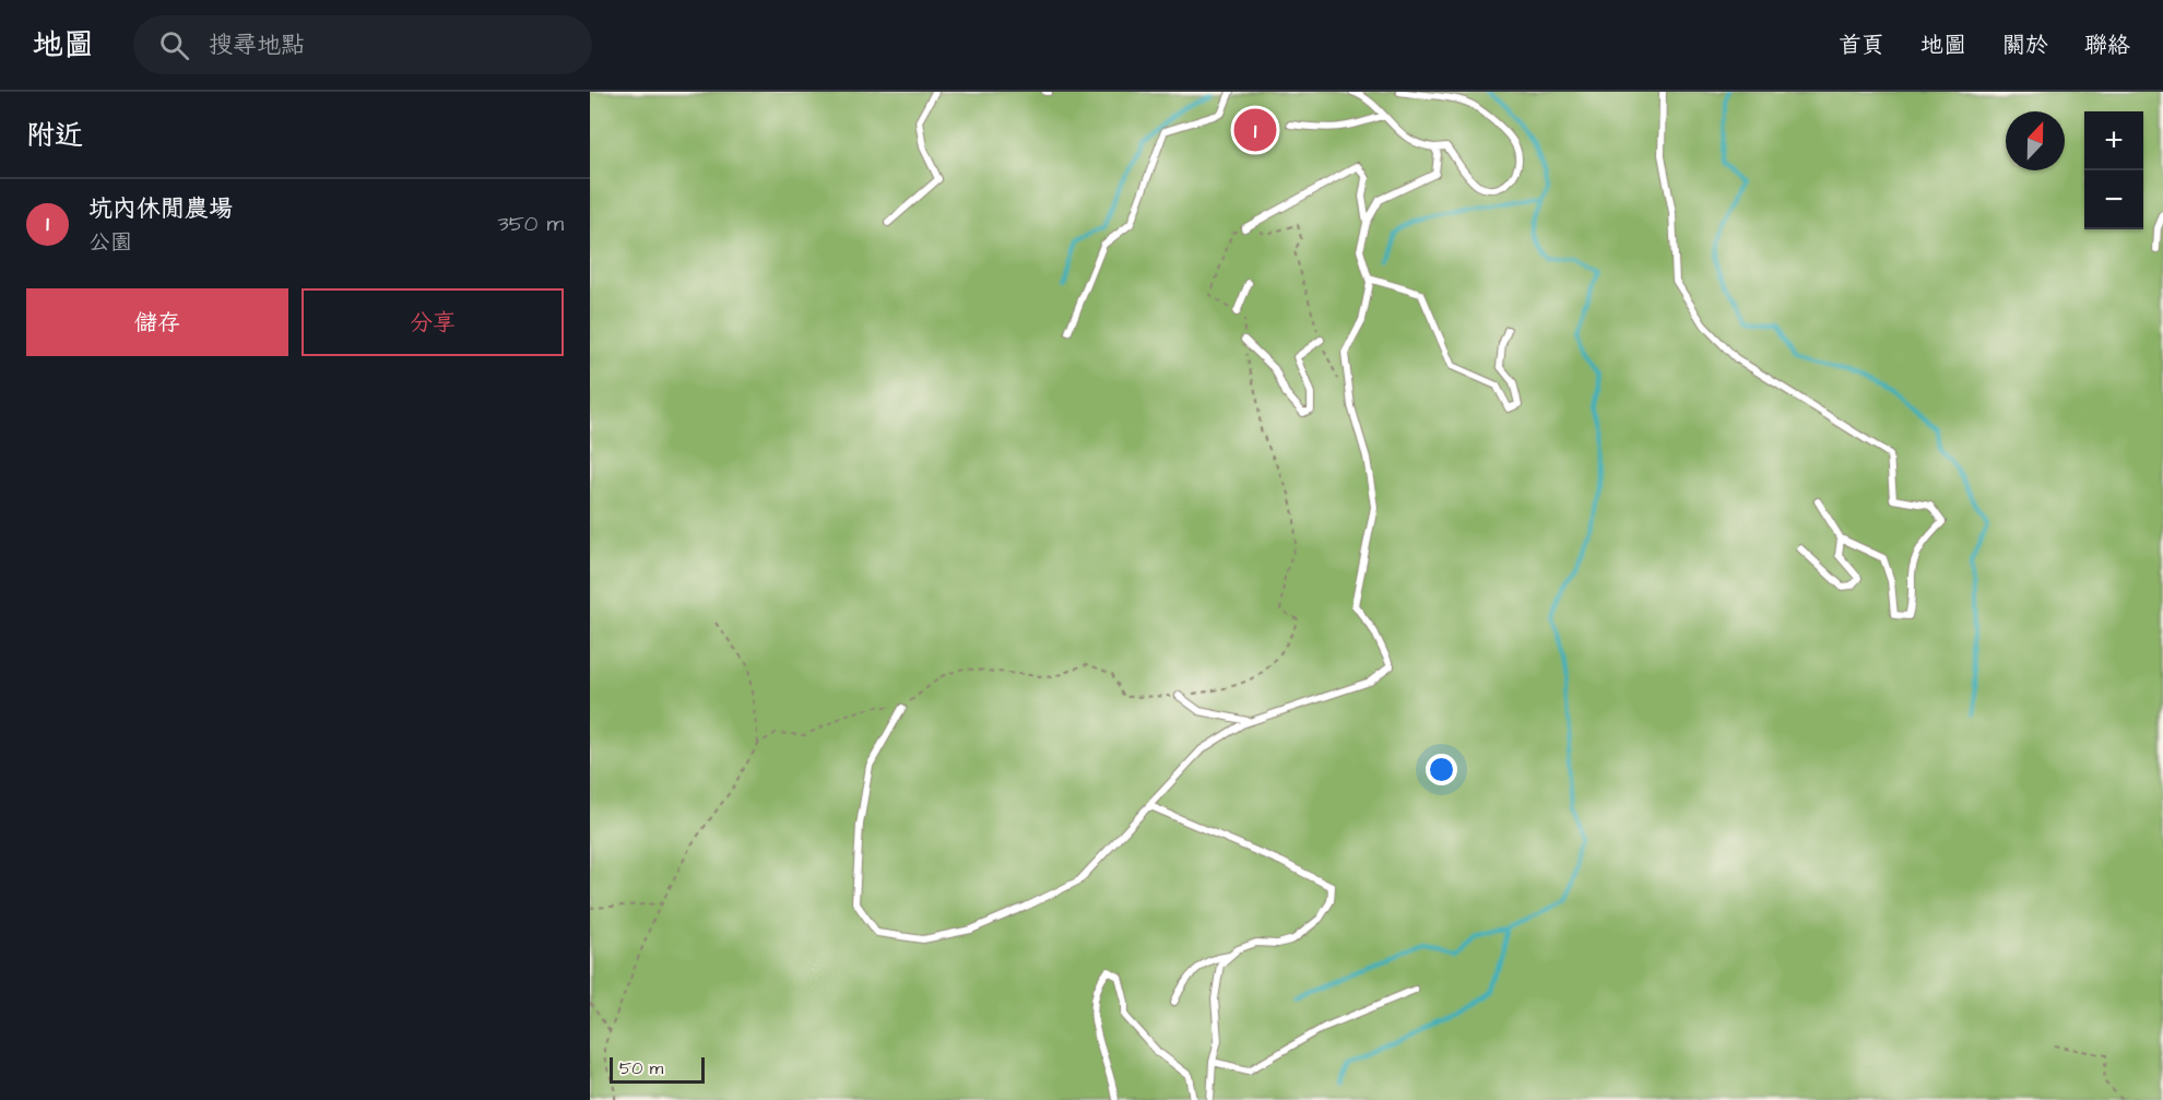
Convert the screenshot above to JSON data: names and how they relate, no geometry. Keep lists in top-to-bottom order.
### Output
{
  "scale_bar": "50 m",
  "north": "top",
  "page": {
    "header": "地圖",
    "search": "搜尋地點",
    "nav": [
      "首頁",
      "地圖",
      "關於",
      "聯絡"
    ],
    "heading": "附近",
    "pins": "1",
    "map_buttons": ["+", "−"],
    "list": [
      {
        "mark": "1",
        "name": "坑內休閒農場",
        "note": "公園",
        "value": "350 m"
      }
    ],
    "buttons": ["儲存", "分享"],
    "scale": "50 m"
  }
}
